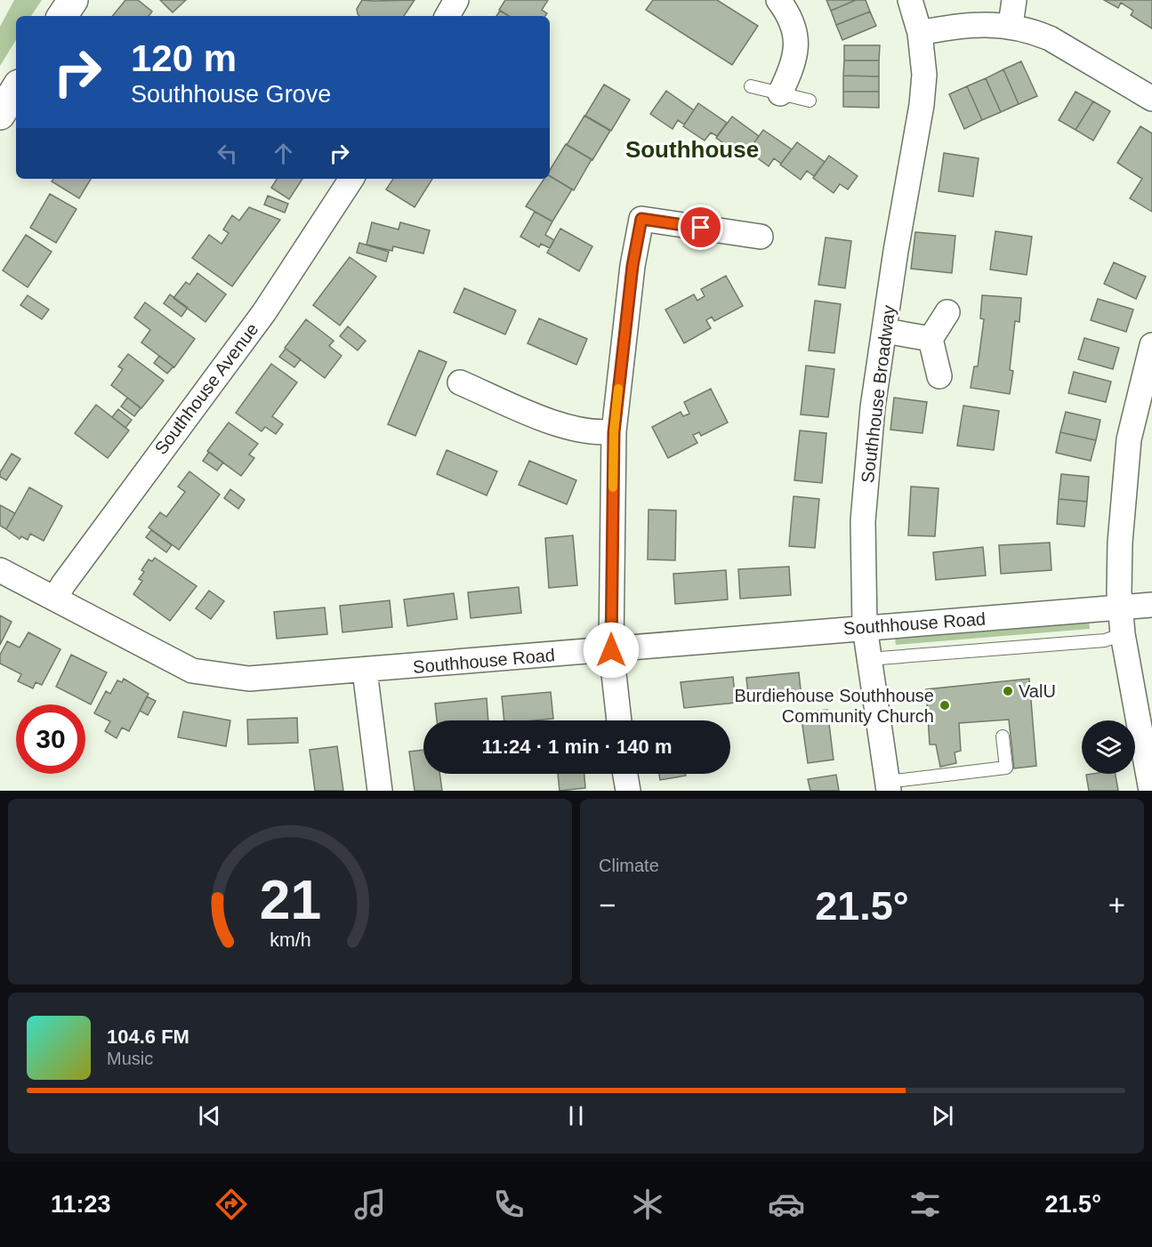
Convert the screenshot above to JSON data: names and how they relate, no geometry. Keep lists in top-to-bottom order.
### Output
{
  "streets": {
    "street": ["Southhouse Avenue", "Southhouse Broadway", "Southhouse Road"]
  },
  "crossings": [
    ["Southhouse Avenue", "Southhouse Road"],
    ["Southhouse Broadway", "Southhouse Road"]
  ],
  "districts": ["Southhouse"],
  "places": ["ValU", "Burdiehouse Southhouse Community Church"],
  "page": {
    "turn": ["120 m", "Southhouse Grove"],
    "limit": "30",
    "trip": "11:24 · 1 min · 140 m",
    "tile": "Climate",
    "heat": ["−", "21.5°", "+"],
    "song": ["104.6 FM", "Music"],
    "tabs": ["11:23", "21.5°"],
    "gauge": ["21", "km/h"]
  }
}
